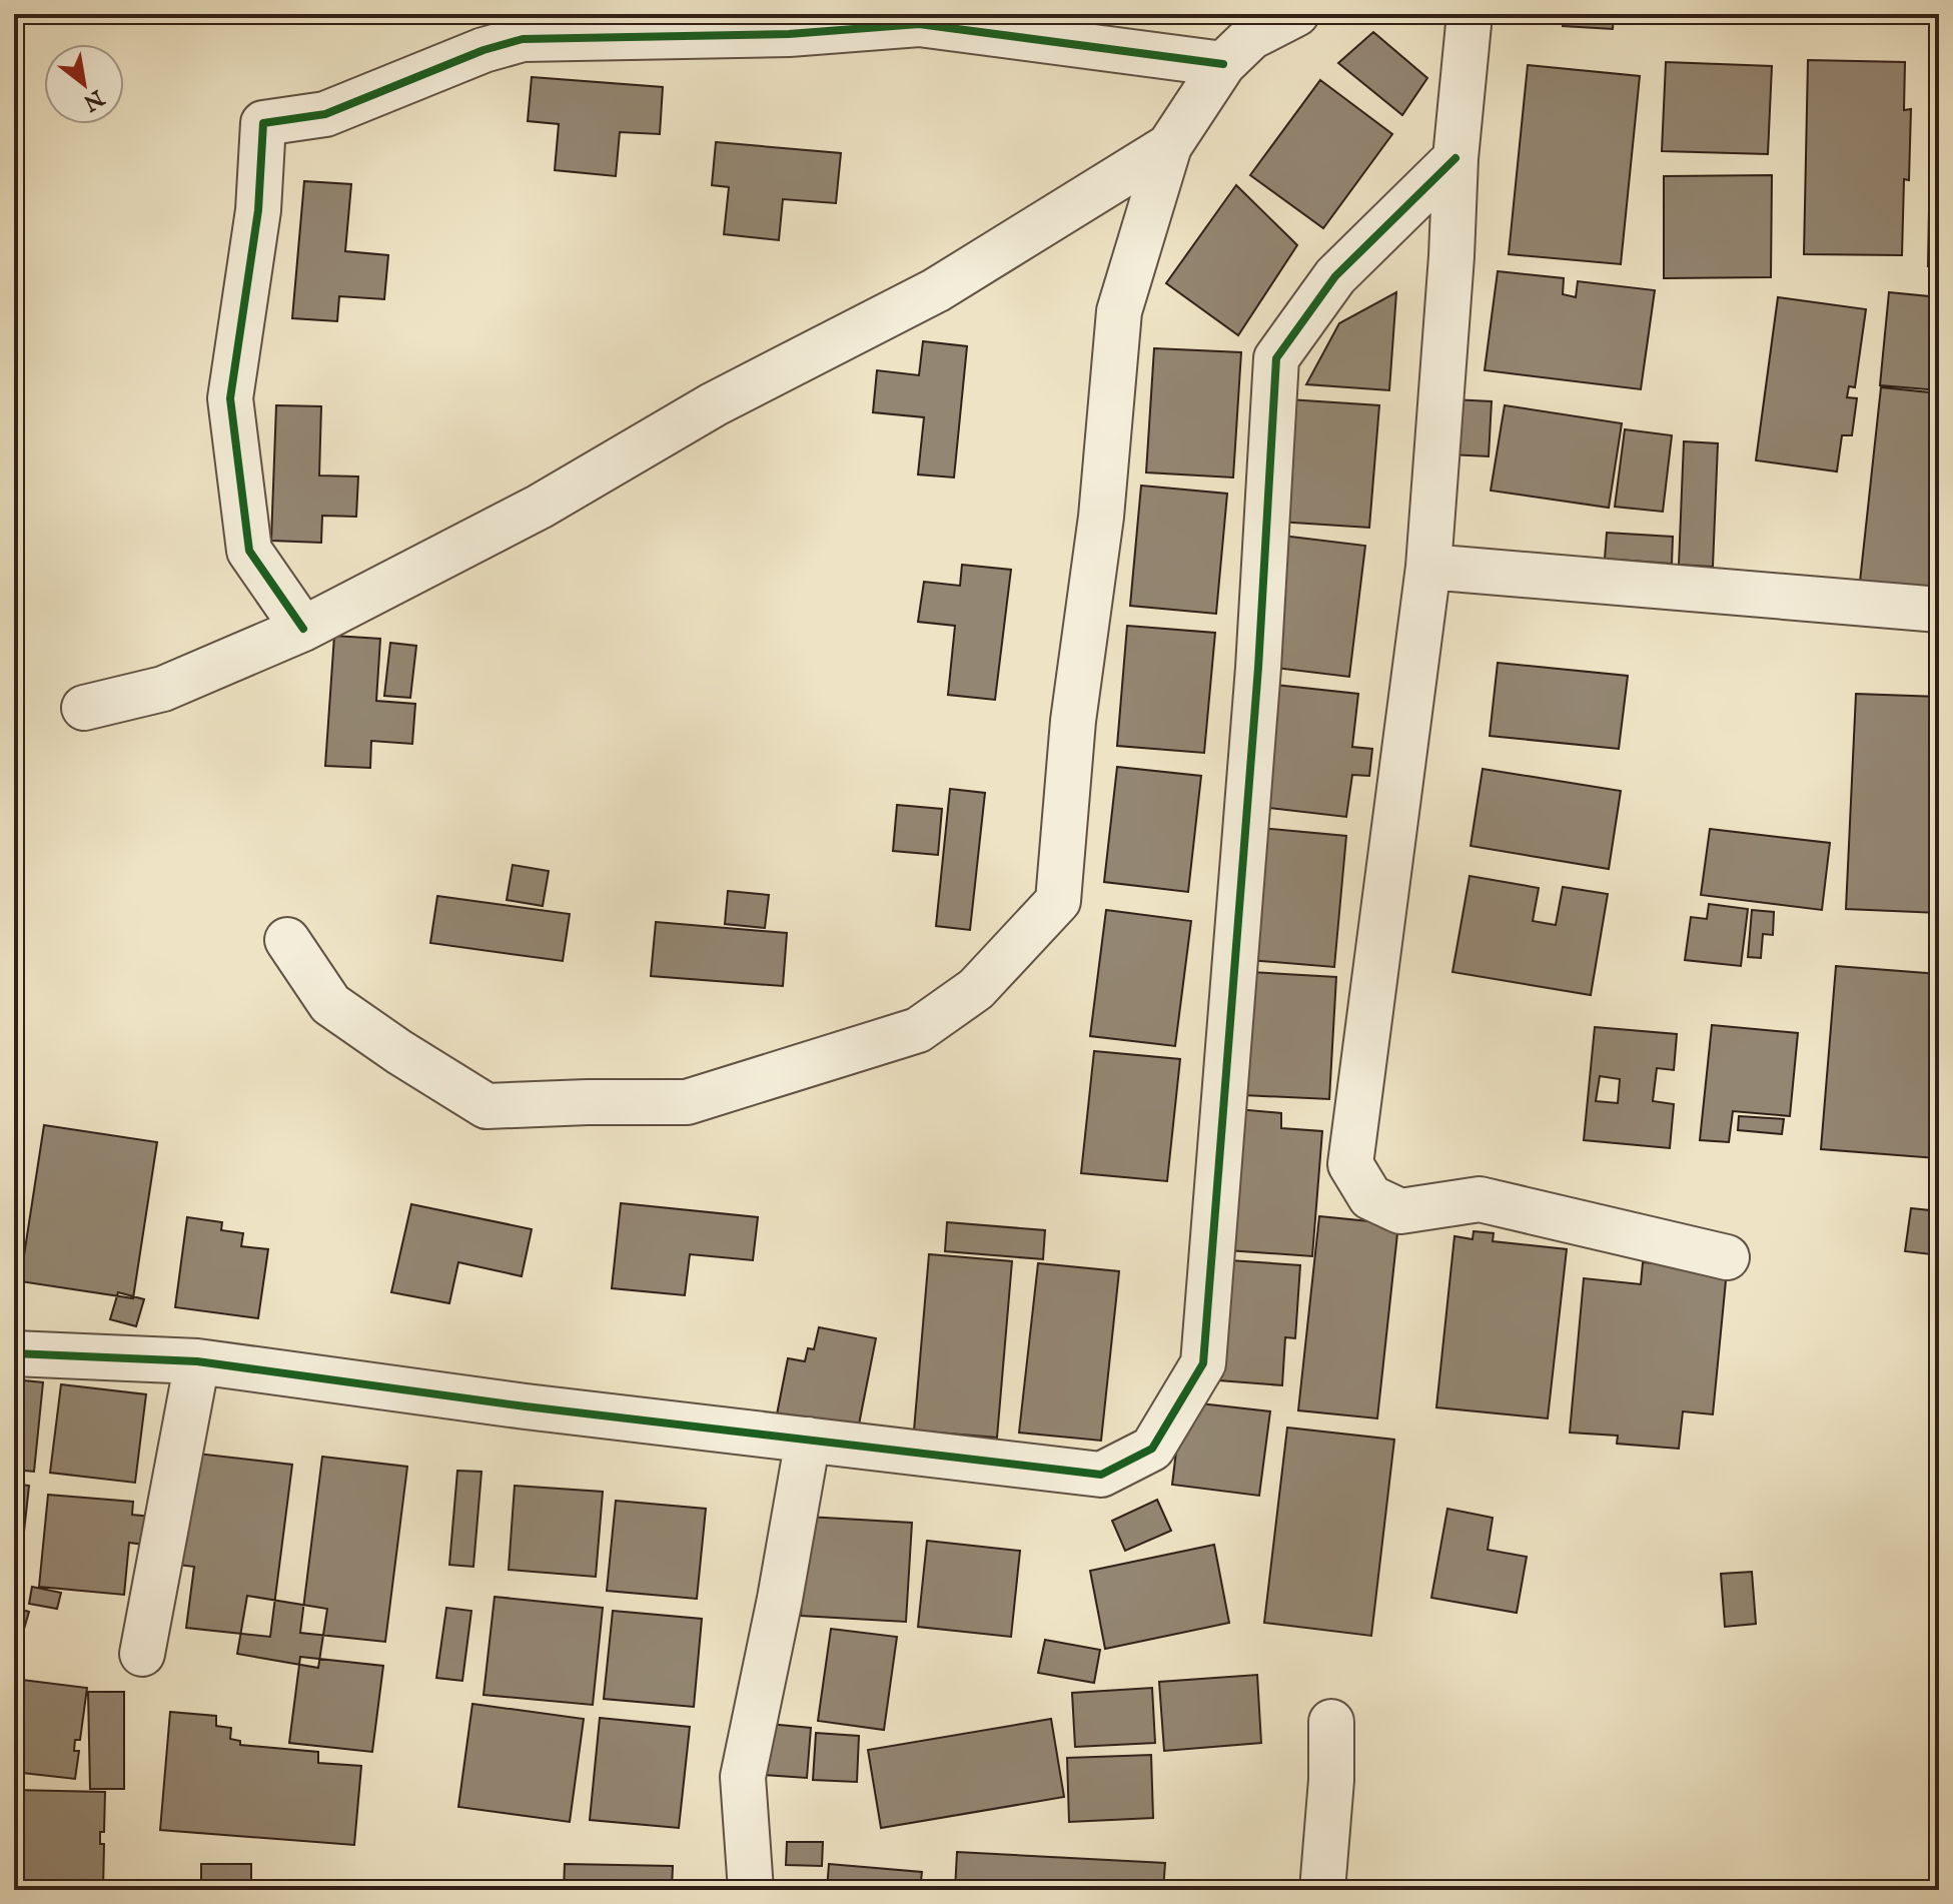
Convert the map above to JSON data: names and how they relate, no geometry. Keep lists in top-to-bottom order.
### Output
{
  "north": "bottom right"
}
